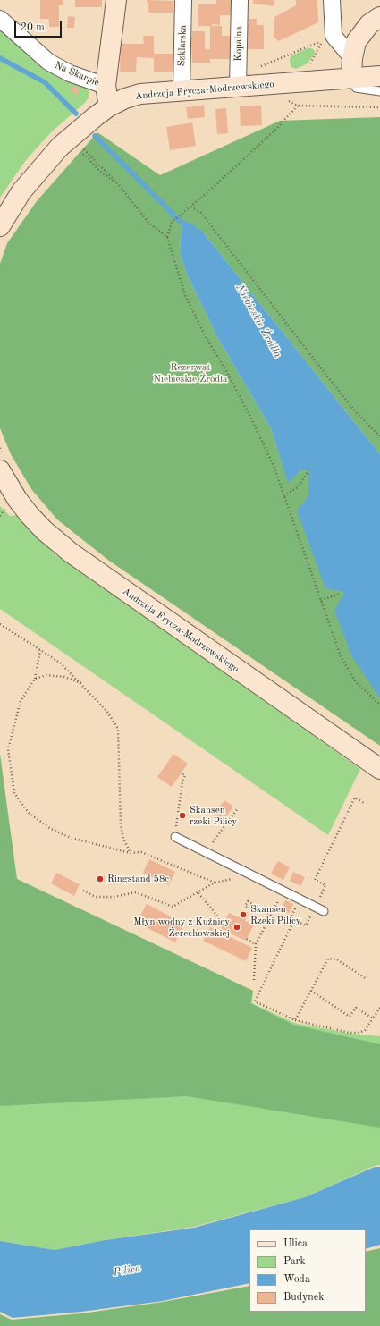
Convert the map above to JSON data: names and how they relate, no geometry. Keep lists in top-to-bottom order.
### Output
{
  "streets": {
    "street": [
      "Kopalna",
      "Szklarska",
      "Na Skarpie",
      "Andrzeja Frycza-Modrzewskiego"
    ]
  },
  "crossings": [
    ["Kopalna", "Andrzeja Frycza-Modrzewskiego"],
    ["Szklarska", "Andrzeja Frycza-Modrzewskiego"]
  ],
  "water": ["Niebieskie Źródła", "Pilica"],
  "parks": ["Rezerwat Niebieskie Źródła"],
  "places": [
    "Skansen rzeki Pilicy",
    "Ringstand 58c",
    "Skansen Rzeki Pilicy",
    "Młyn wodny z Kuźnicy Żerechowskiej"
  ],
  "legend": [
    "Ulica",
    "Park",
    "Woda",
    "Budynek"
  ],
  "scale_bar": "20 m"
}
